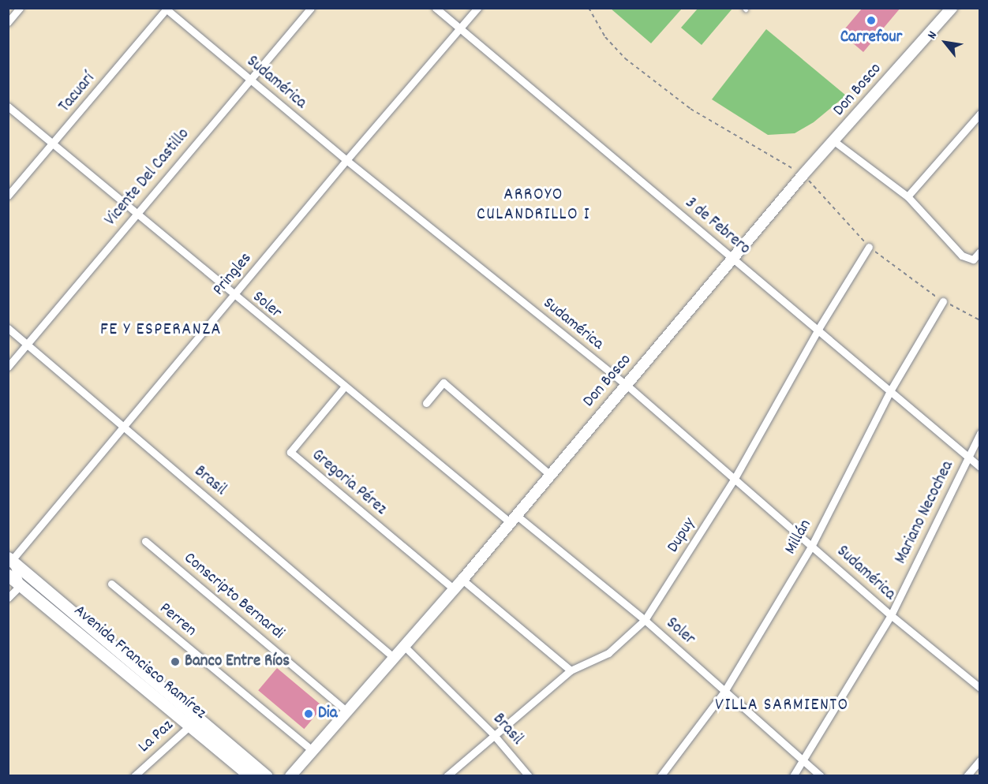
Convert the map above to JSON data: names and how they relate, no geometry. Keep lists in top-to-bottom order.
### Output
{
  "streets": {
    "main road": ["Don Bosco", "Avenida Francisco Ramírez"],
    "street": [
      "Sudamérica",
      "Tacuarí",
      "Vicente Del Castillo",
      "3 de Febrero",
      "Pringles",
      "Soler",
      "Brasil",
      "Gregoria Pérez",
      "Mariano Necochea",
      "Dupuy",
      "Millán",
      "Conscripto Bernardi",
      "Perren",
      "La Paz"
    ]
  },
  "crossings": [
    ["Sudamérica", "Don Bosco"],
    ["Sudamérica", "Tacuarí"],
    ["Sudamérica", "Vicente Del Castillo"],
    ["Sudamérica", "Pringles"],
    ["Sudamérica", "Mariano Necochea"],
    ["Sudamérica", "Dupuy"],
    ["Sudamérica", "Millán"],
    ["Don Bosco", "3 de Febrero"],
    ["Don Bosco", "Soler"],
    ["Don Bosco", "Brasil"],
    ["Don Bosco", "Gregoria Pérez"],
    ["Don Bosco", "Conscripto Bernardi"],
    ["Don Bosco", "Perren"],
    ["Tacuarí", "Soler"],
    ["Vicente Del Castillo", "Soler"],
    ["Vicente Del Castillo", "Brasil"],
    ["3 de Febrero", "Pringles"],
    ["3 de Febrero", "Mariano Necochea"],
    ["3 de Febrero", "Dupuy"],
    ["3 de Febrero", "Millán"],
    ["Pringles", "Soler"],
    ["Pringles", "Brasil"],
    ["Pringles", "Avenida Francisco Ramírez"],
    ["Soler", "Gregoria Pérez"],
    ["Soler", "Mariano Necochea"],
    ["Soler", "Dupuy"],
    ["Soler", "Millán"],
    ["Brasil", "Dupuy"],
    ["Avenida Francisco Ramírez", "La Paz"]
  ],
  "districts": ["ARROYO CULANDRILLO I", "FE Y ESPERANZA", "VILLA SARMIENTO"],
  "places": ["Carrefour", "Banco Entre Ríos", "Dia"],
  "north": "top left"
}
